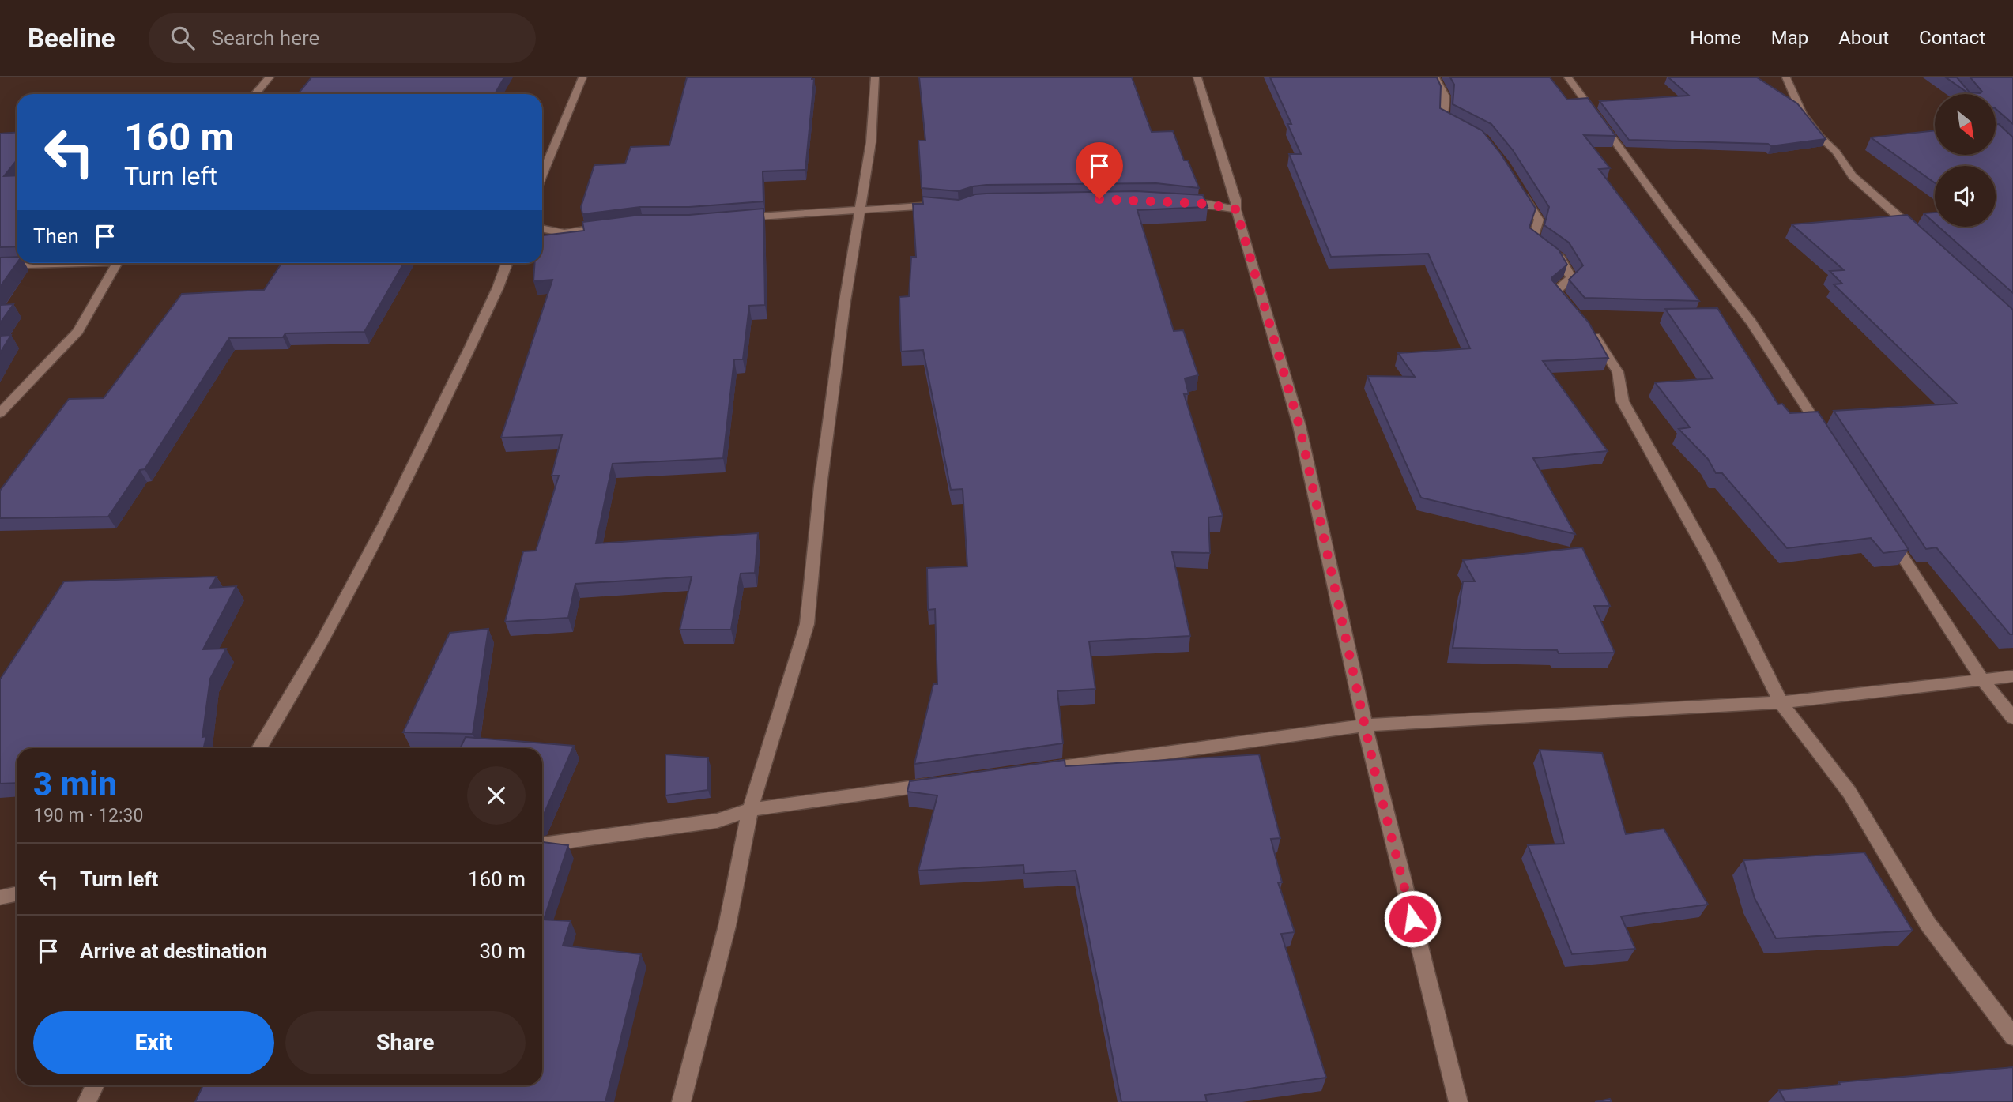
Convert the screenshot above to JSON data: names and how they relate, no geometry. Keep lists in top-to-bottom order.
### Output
{
  "north": "bottom right",
  "page": {
    "header": "Beeline",
    "search": "Search here",
    "nav": [
      "Home",
      "Map",
      "About",
      "Contact"
    ],
    "turn": ["160 m", "Turn left"],
    "then": "Then",
    "heading": ["3 min", "190 m · 12:30"],
    "list": [
      {
        "name": "Turn left",
        "value": "160 m"
      },
      {
        "name": "Arrive at destination",
        "value": "30 m"
      }
    ],
    "buttons": ["Exit", "Share"]
  }
}
